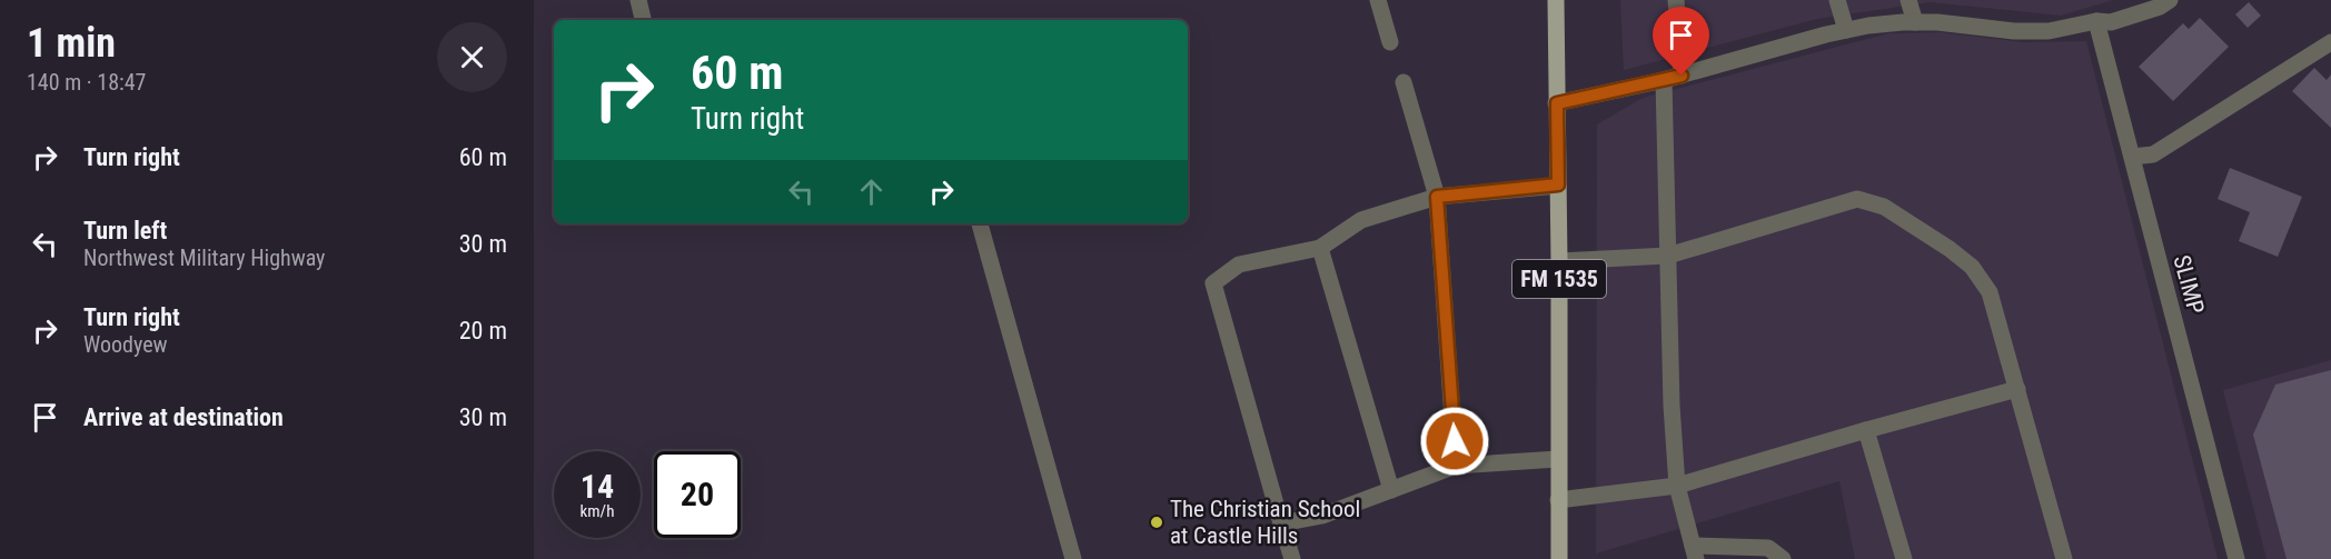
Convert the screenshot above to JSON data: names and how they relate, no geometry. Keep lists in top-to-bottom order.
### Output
{
  "streets": {
    "main road": ["FM 1535"],
    "street": ["SLIMP"]
  },
  "places": ["The Christian School at Castle Hills"],
  "page": {
    "heading": ["1 min", "140 m · 18:47"],
    "turn": ["60 m", "Turn right"],
    "list": [
      {
        "name": "Turn right",
        "value": "60 m"
      },
      {
        "name": "Turn left",
        "note": "Northwest Military Highway",
        "value": "30 m"
      },
      {
        "name": "Turn right",
        "note": "Woodyew",
        "value": "20 m"
      },
      {
        "name": "Arrive at destination",
        "value": "30 m"
      }
    ],
    "speed": "14 km/h",
    "limit": "20"
  }
}
